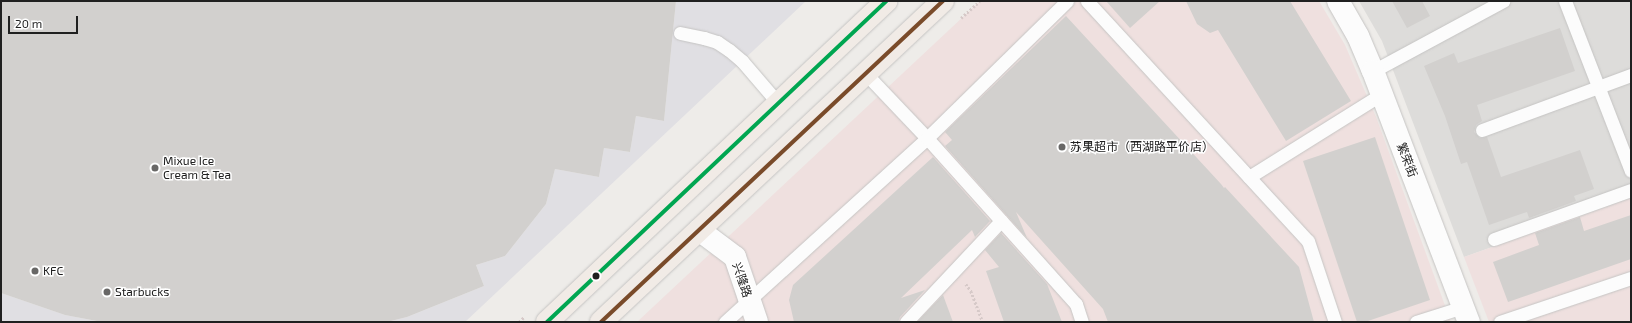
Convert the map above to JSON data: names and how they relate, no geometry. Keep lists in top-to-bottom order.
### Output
{
  "streets": {
    "street": ["繁荣街", "兴隆路"]
  },
  "places": [
    "苏果超市（西湖路平价店）",
    "Mixue Ice Cream & Tea",
    "KFC",
    "Starbucks"
  ],
  "scale_bar": "20 m"
}
